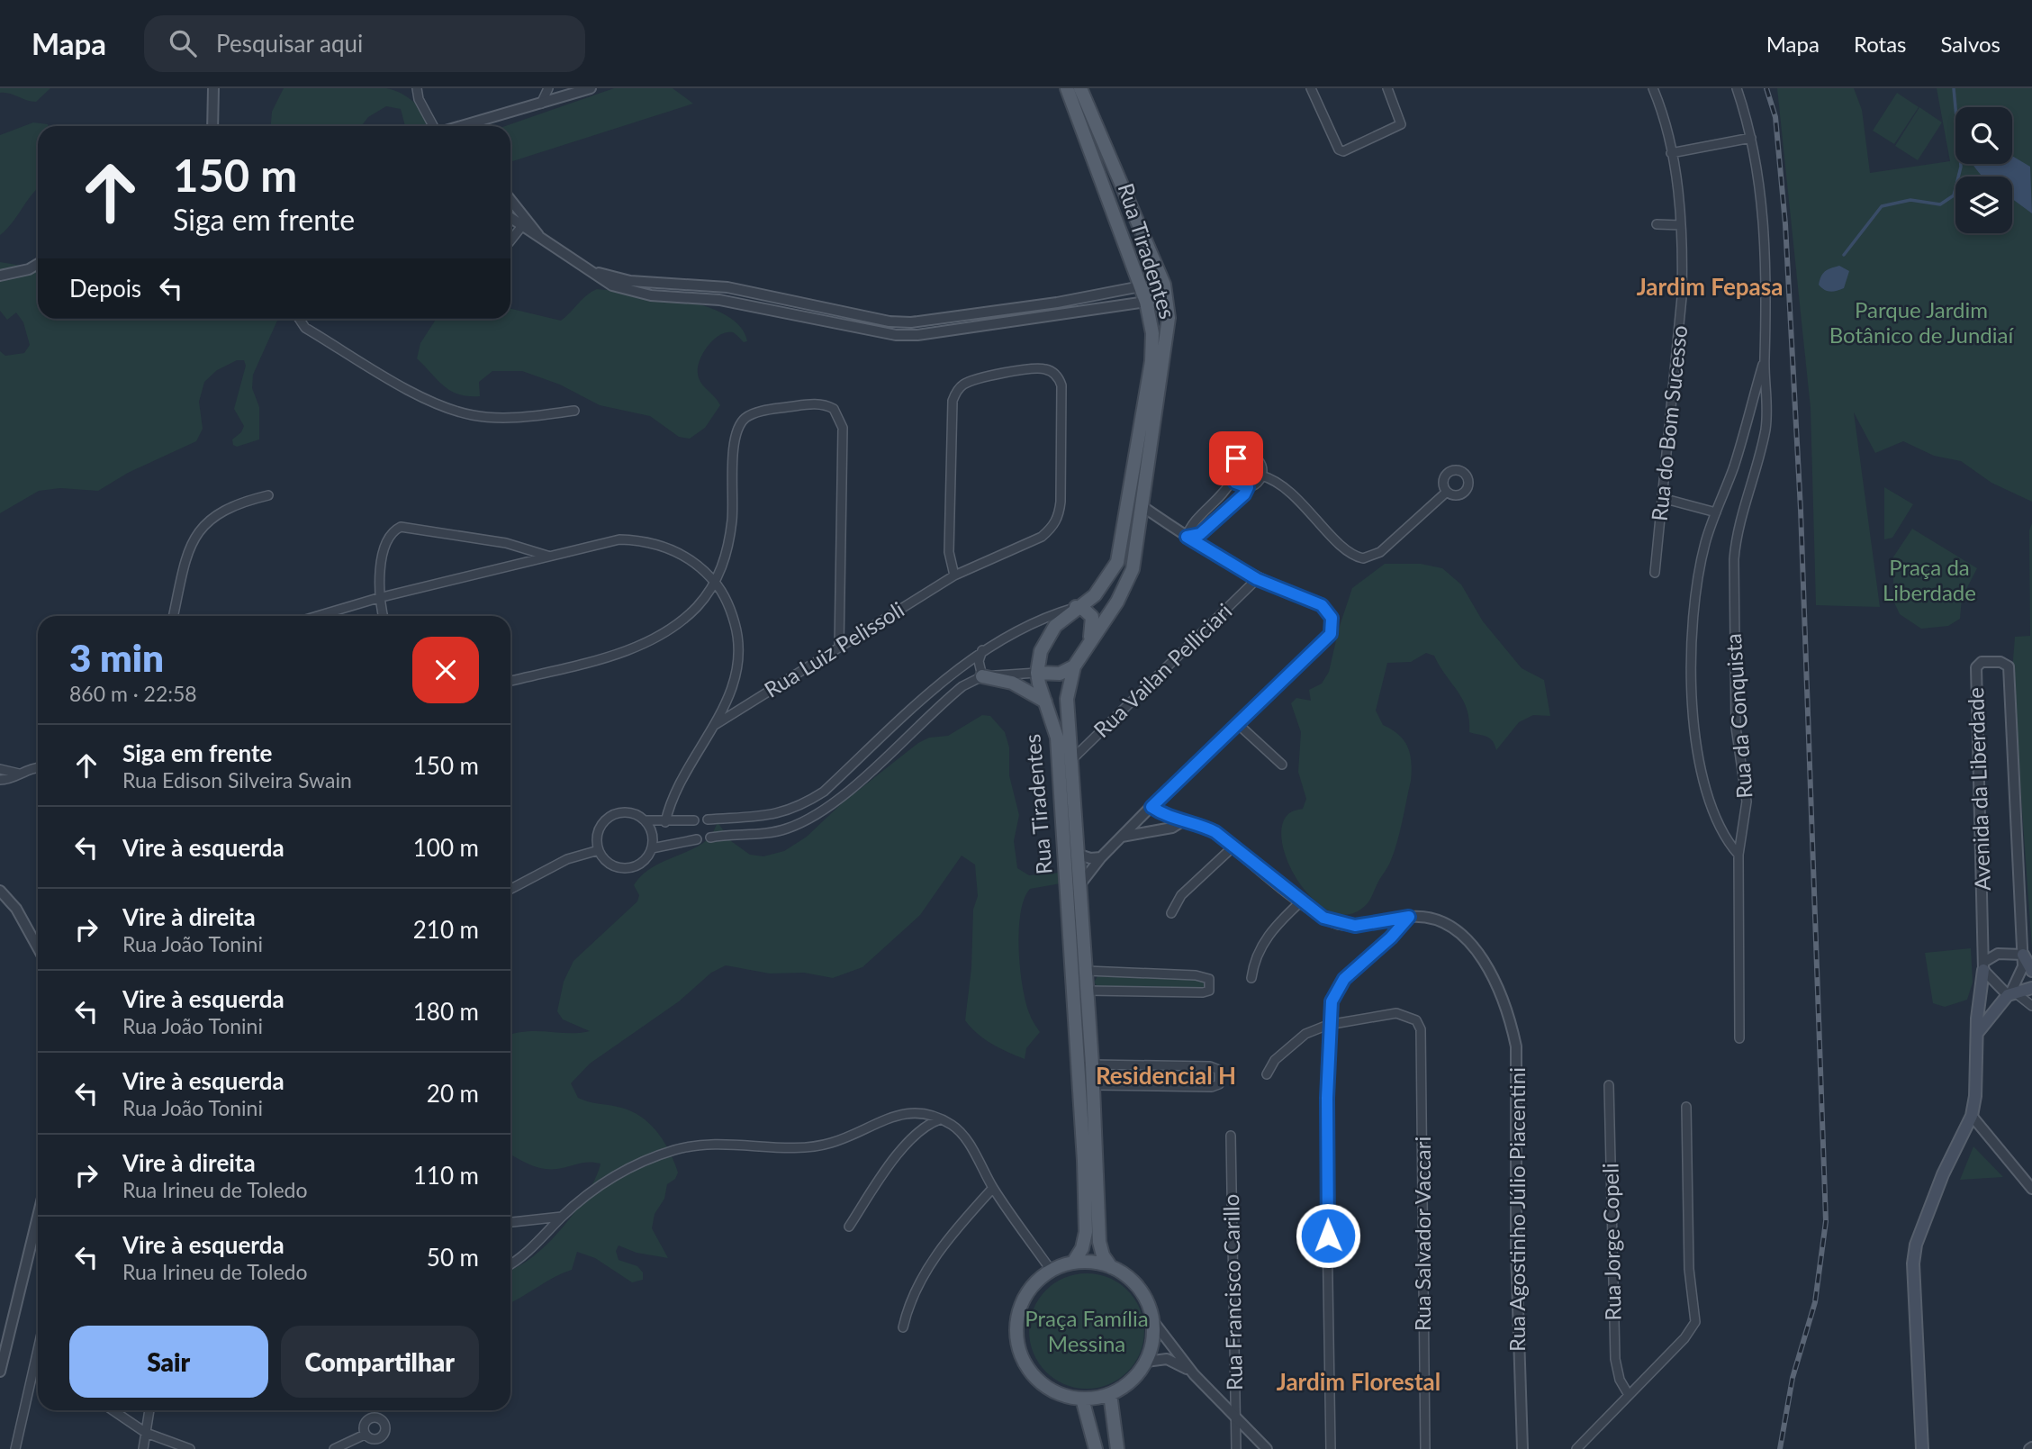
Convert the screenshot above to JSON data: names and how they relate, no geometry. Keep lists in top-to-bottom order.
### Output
{
  "streets": {
    "main road": ["Rua Tiradentes"],
    "street": [
      "Rua do Bom Sucesso",
      "Rua Luiz Pelissoli",
      "Rua Vailan Pelliciari",
      "Rua da Conquista",
      "Avenida da Liberdade",
      "Rua Agostinho Júlio Piacentini",
      "Rua Salvador Vaccari",
      "Rua Jorge Copeli",
      "Rua Francisco Carillo"
    ]
  },
  "crossings": [
    ["Rua Tiradentes", "Rua Vailan Pelliciari"]
  ],
  "districts": ["Jardim Fepasa", "Residencial H", "Jardim Florestal"],
  "parks": ["Parque Jardim Botânico de Jundiaí", "Praça da Liberdade", "Praça Família Messina"],
  "page": {
    "header": "Mapa",
    "search": "Pesquisar aqui",
    "nav": ["Mapa", "Rotas", "Salvos"],
    "turn": ["150 m", "Siga em frente"],
    "then": "Depois",
    "heading": ["3 min", "860 m · 22:58"],
    "list": [
      {
        "name": "Siga em frente",
        "note": "Rua Edison Silveira Swain",
        "value": "150 m"
      },
      {
        "name": "Vire à esquerda",
        "value": "100 m"
      },
      {
        "name": "Vire à direita",
        "note": "Rua João Tonini",
        "value": "210 m"
      },
      {
        "name": "Vire à esquerda",
        "note": "Rua João Tonini",
        "value": "180 m"
      },
      {
        "name": "Vire à esquerda",
        "note": "Rua João Tonini",
        "value": "20 m"
      },
      {
        "name": "Vire à direita",
        "note": "Rua Irineu de Toledo",
        "value": "110 m"
      },
      {
        "name": "Vire à esquerda",
        "note": "Rua Irineu de Toledo",
        "value": "50 m"
      }
    ],
    "buttons": ["Sair", "Compartilhar"]
  }
}
